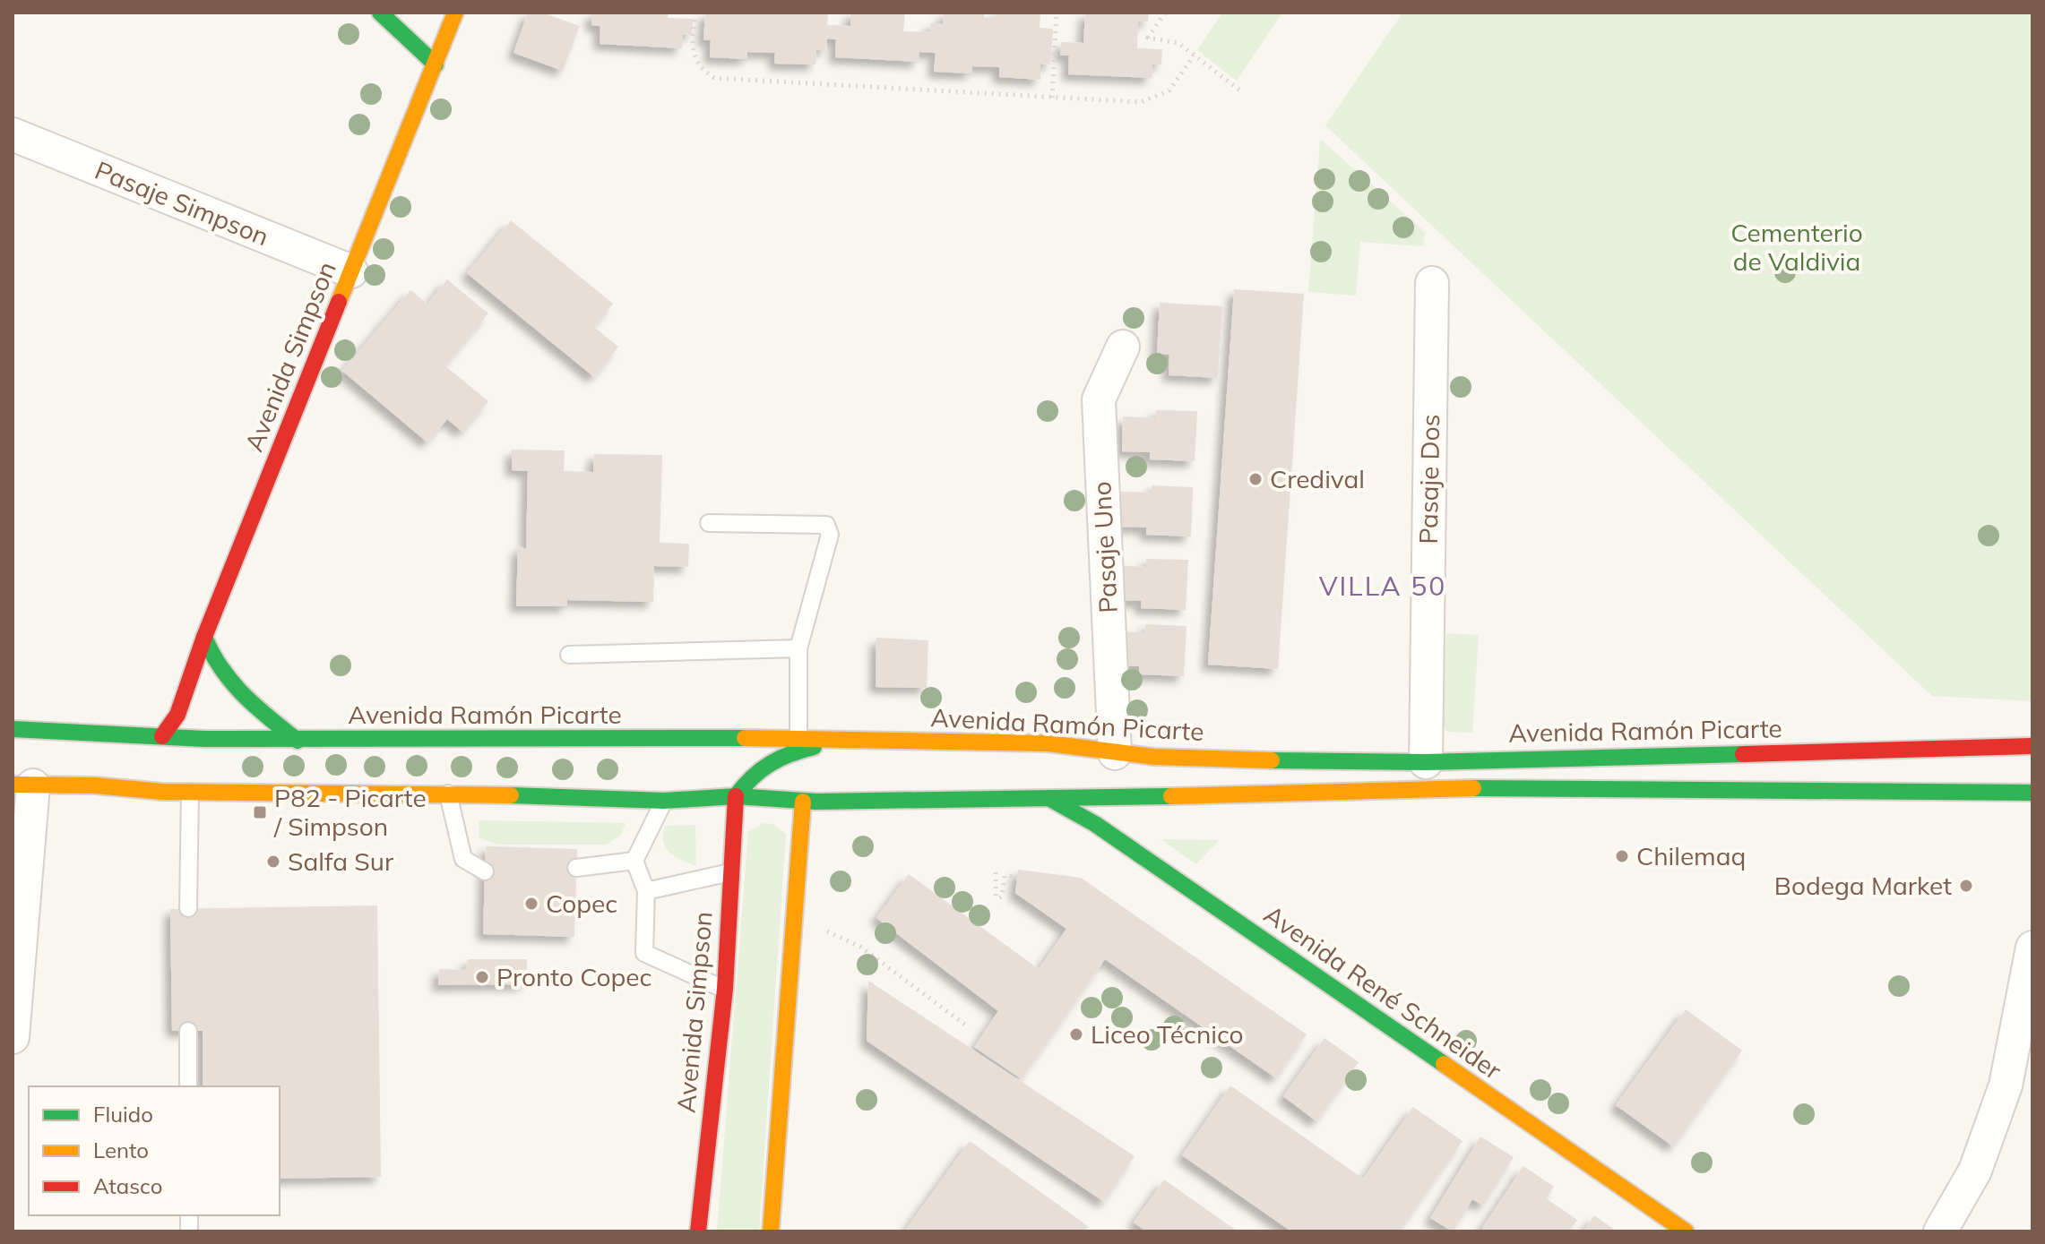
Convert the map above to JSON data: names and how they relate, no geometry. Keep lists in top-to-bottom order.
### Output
{
  "streets": {
    "main road": ["Avenida Simpson", "Avenida Ramón Picarte", "Avenida René Schneider"],
    "street": ["Pasaje Simpson", "Pasaje Dos", "Pasaje Uno"]
  },
  "crossings": [
    ["Pasaje Simpson", "Avenida Simpson"],
    ["Avenida Simpson", "Avenida Ramón Picarte"],
    ["Pasaje Dos", "Avenida Ramón Picarte"],
    ["Pasaje Uno", "Avenida Ramón Picarte"]
  ],
  "districts": ["VILLA 50"],
  "parks": ["Cementerio de Valdivia"],
  "places": {
    "other": [
      "Credival",
      "Chilemaq",
      "Salfa Sur",
      "Bodega Market",
      "Copec",
      "Pronto Copec",
      "Liceo Técnico"
    ],
    "transit": ["P82 - Picarte / Simpson"]
  },
  "legend": ["Fluido", "Lento", "Atasco"]
}
